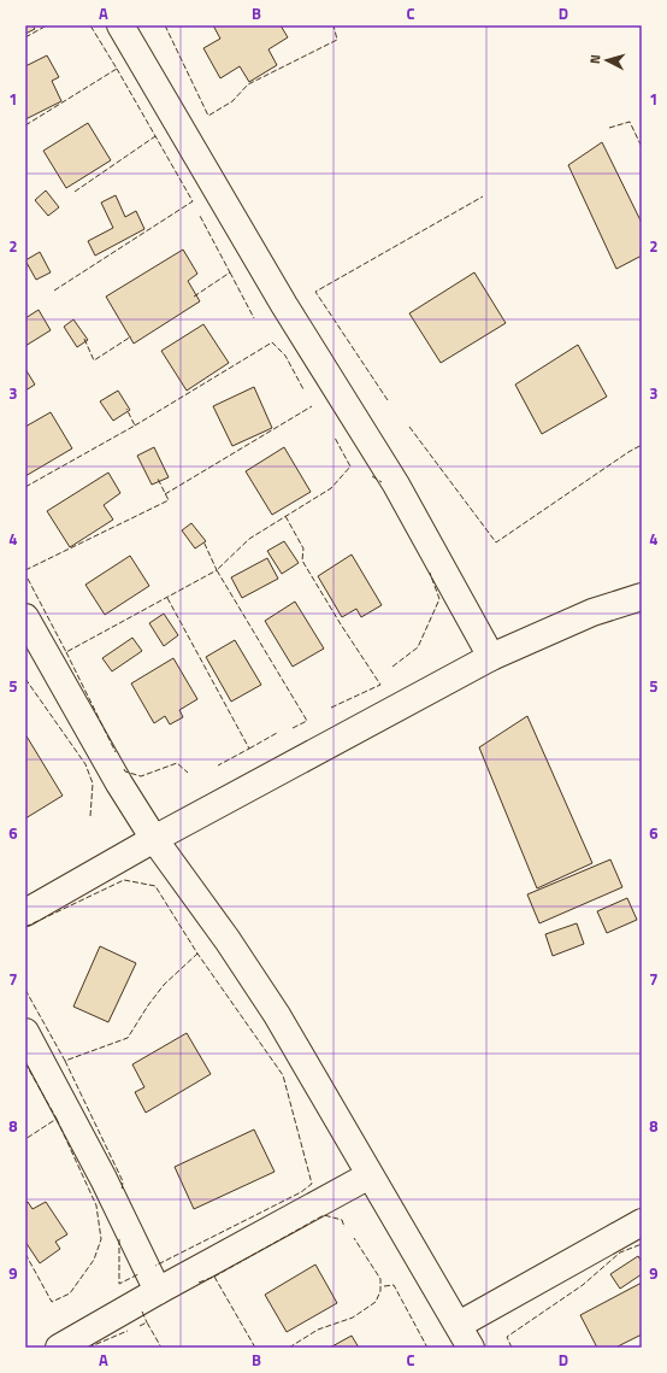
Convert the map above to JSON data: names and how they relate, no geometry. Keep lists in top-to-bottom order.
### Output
{
  "north": "left",
  "grid": {
    "columns": [
      "A",
      "B",
      "C",
      "D"
    ],
    "rows": [
      "1",
      "2",
      "3",
      "4",
      "5",
      "6",
      "7",
      "8",
      "9"
    ]
  }
}
